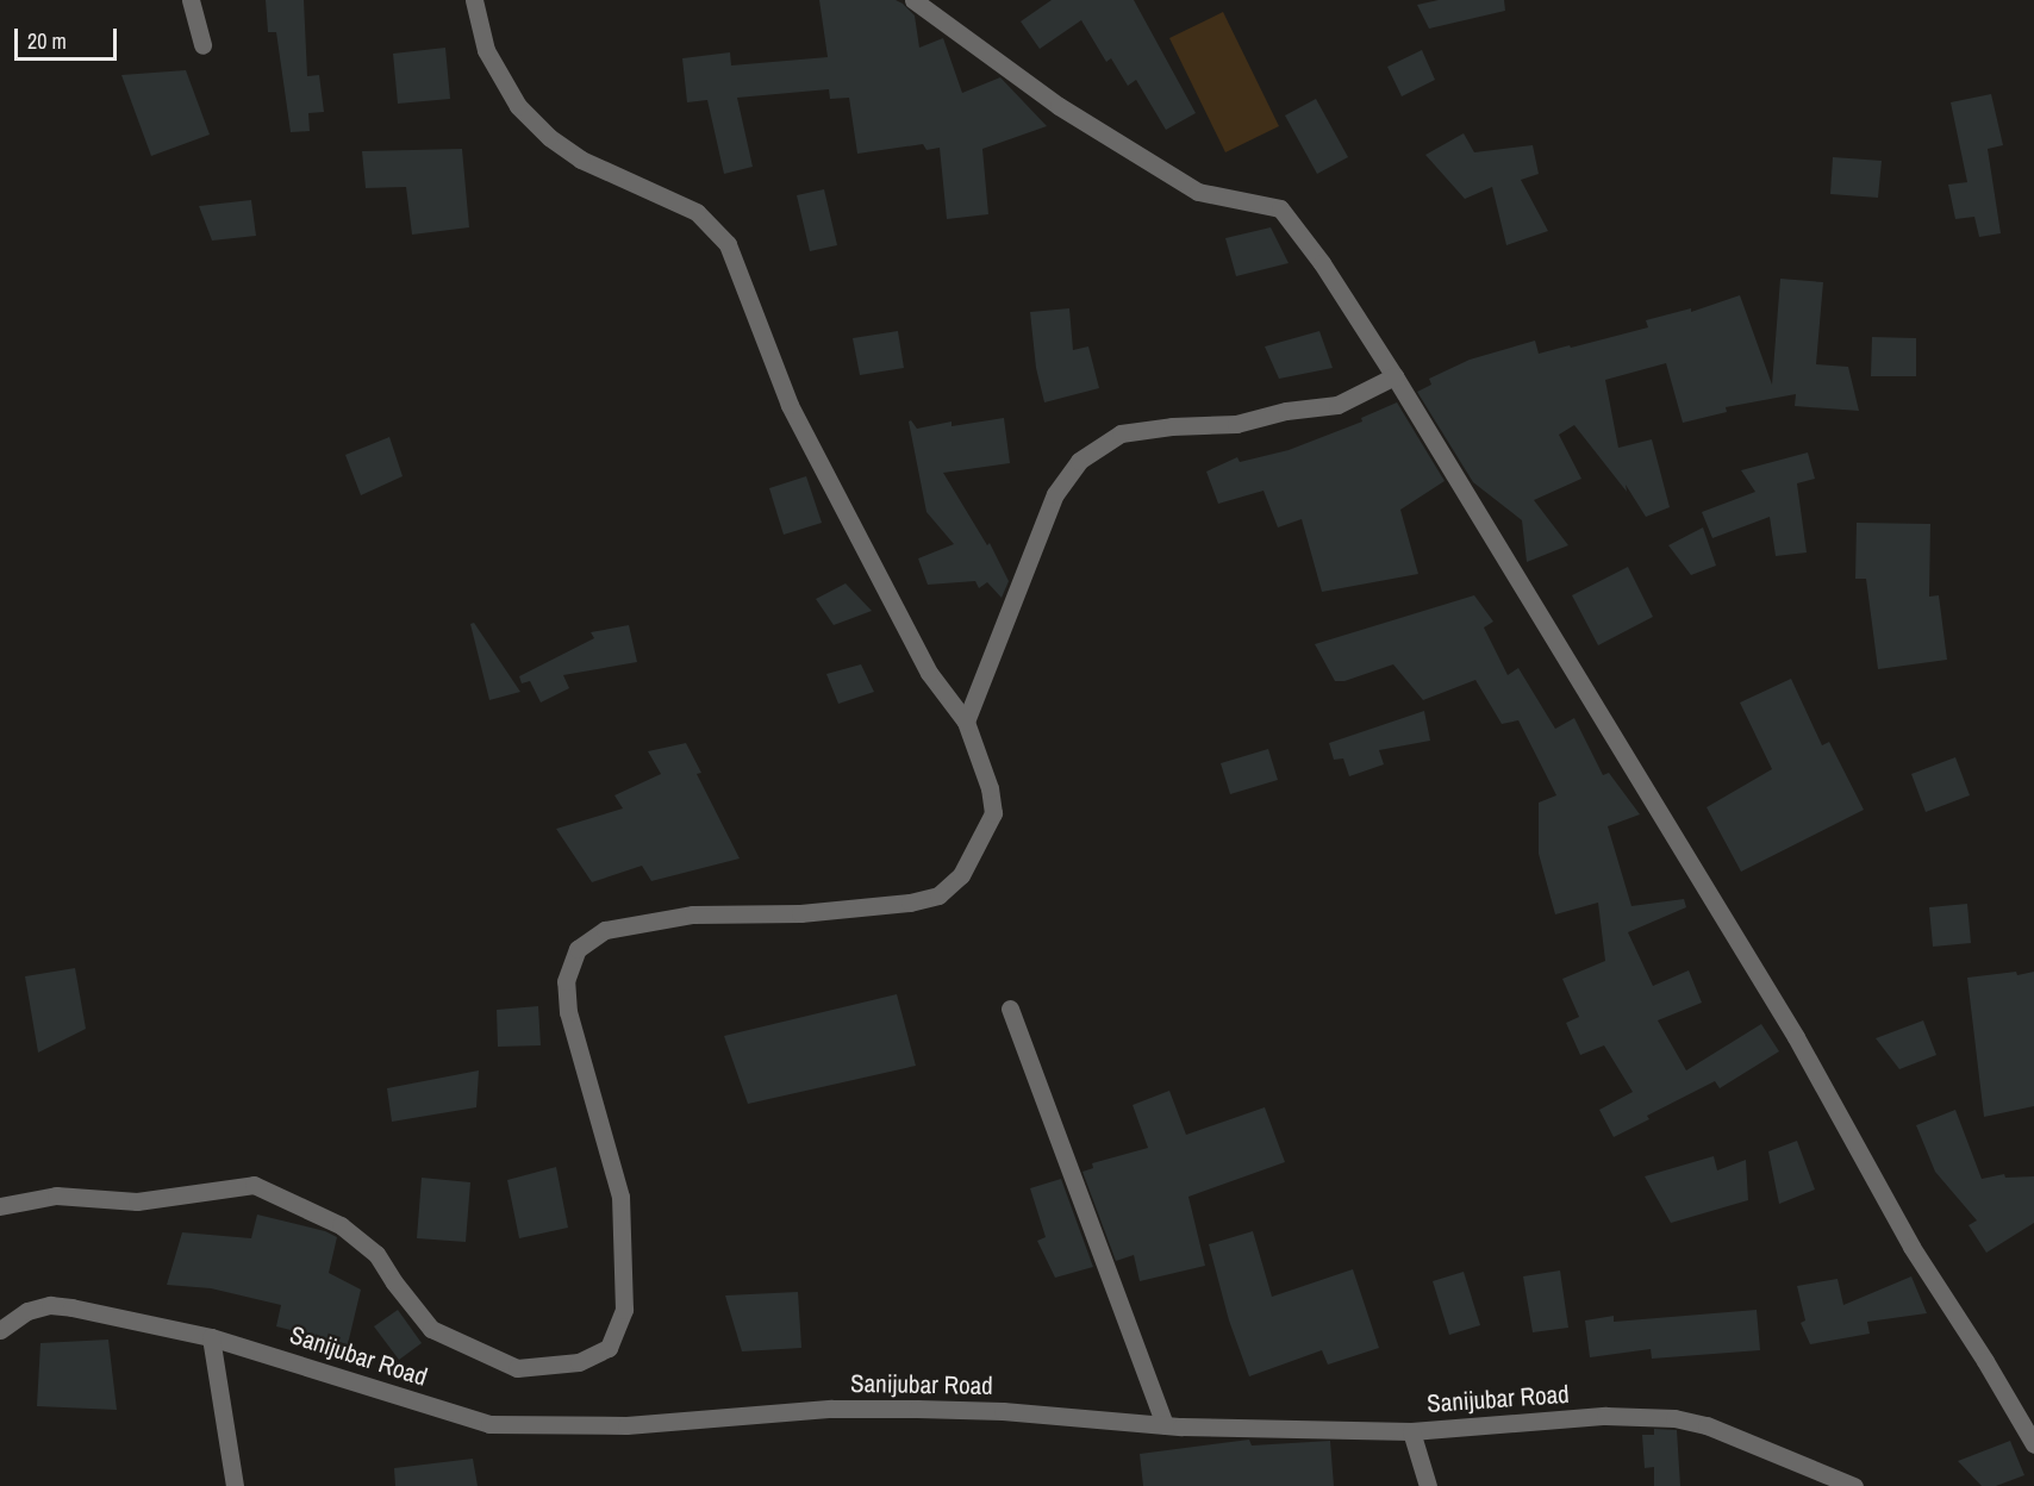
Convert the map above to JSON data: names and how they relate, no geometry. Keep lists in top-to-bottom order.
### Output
{
  "streets": {
    "street": ["Sanijubar Road"]
  },
  "scale_bar": "20 m"
}
